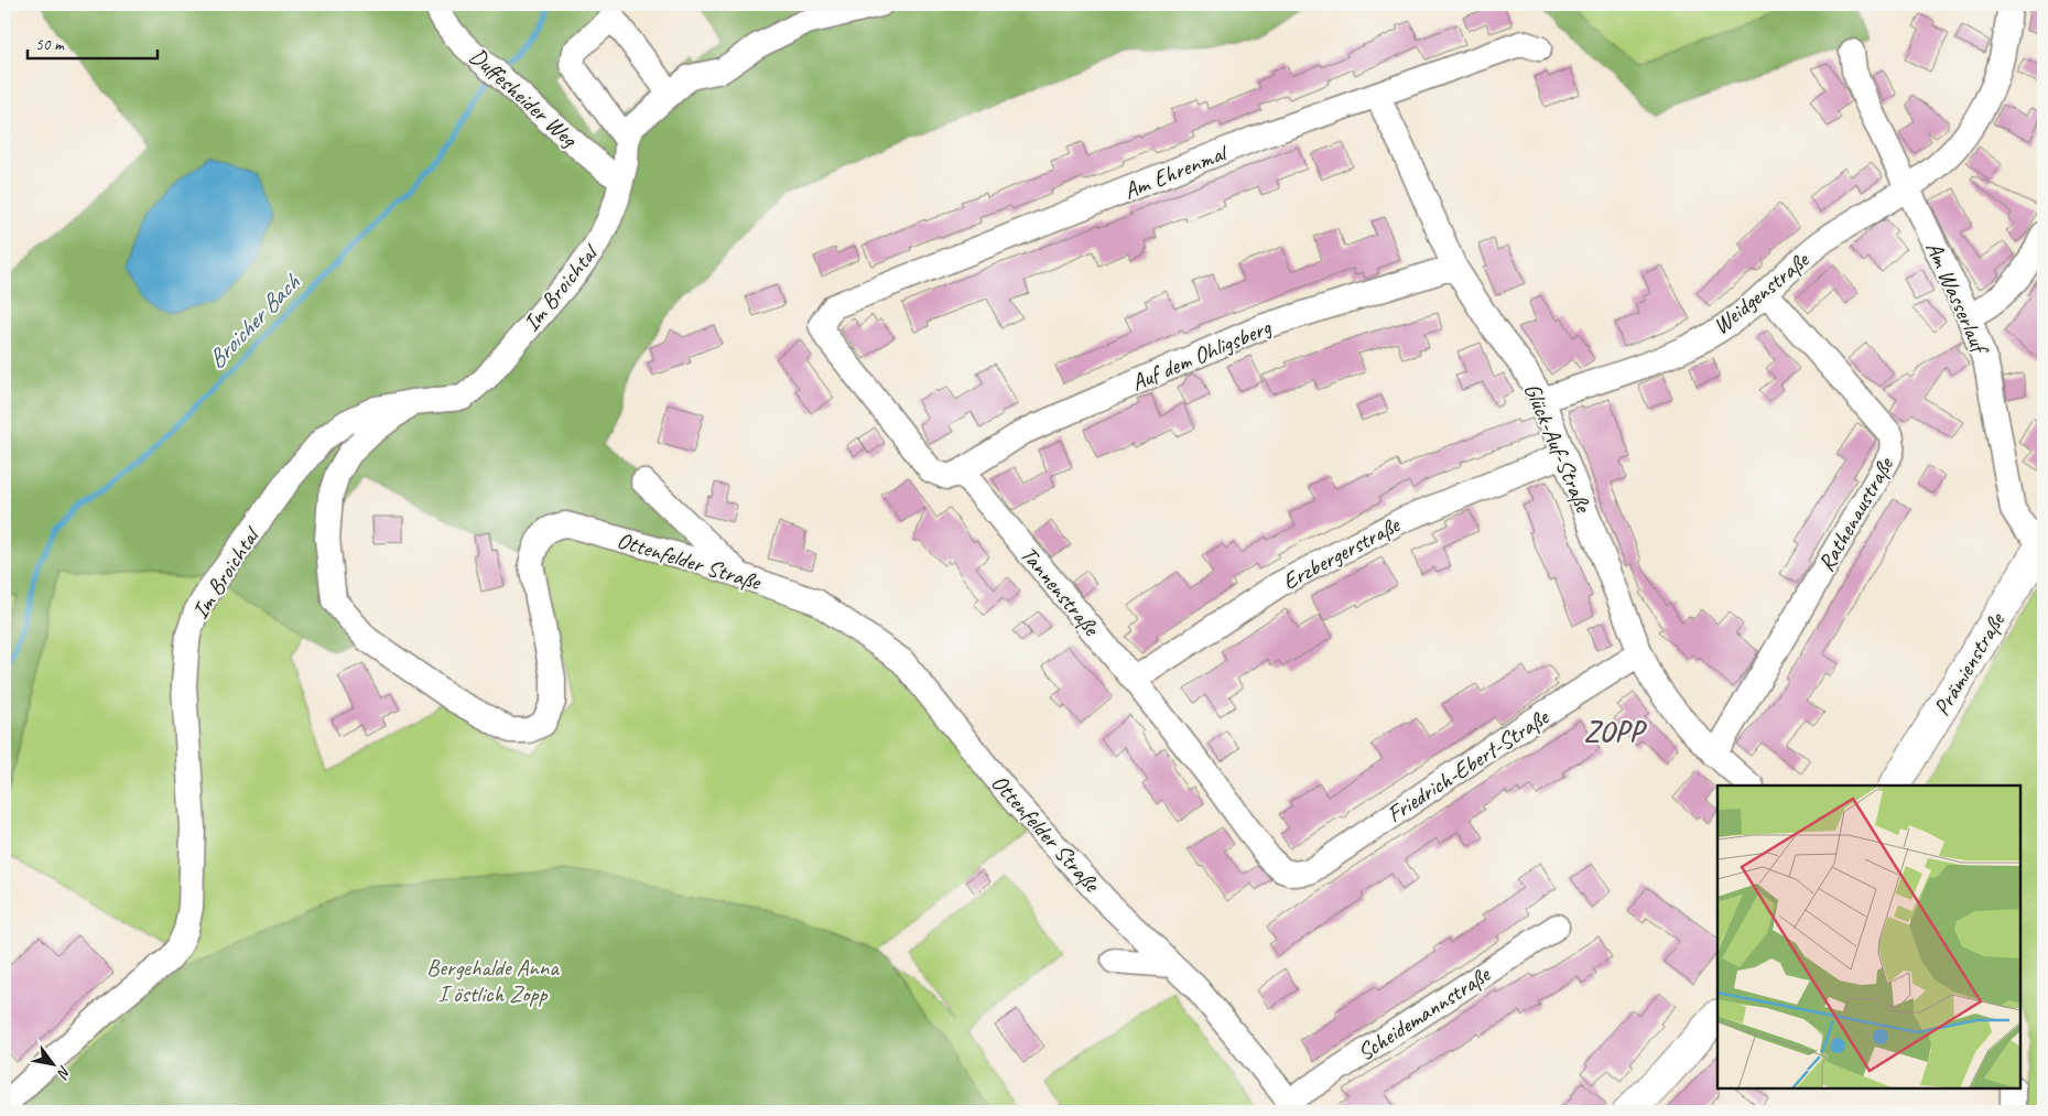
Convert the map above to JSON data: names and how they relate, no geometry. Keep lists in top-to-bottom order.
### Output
{
  "streets": {
    "main road": ["Prämienstraße"],
    "street": [
      "Duffesheider Weg",
      "Am Ehrenmal",
      "Im Broichtal",
      "Weidgenstraße",
      "Am Wasserlauf",
      "Auf dem Ohligsberg",
      "Glück-Auf-Straße",
      "Rathenaustraße",
      "Erzbergerstraße",
      "Ottenfelder Straße",
      "Tannenstraße",
      "Friedrich-Ebert-Straße",
      "Scheidemannstraße"
    ]
  },
  "crossings": [
    ["Duffesheider Weg", "Im Broichtal"],
    ["Am Ehrenmal", "Auf dem Ohligsberg"],
    ["Am Ehrenmal", "Glück-Auf-Straße"],
    ["Am Ehrenmal", "Tannenstraße"],
    ["Im Broichtal", "Ottenfelder Straße"],
    ["Weidgenstraße", "Am Wasserlauf"],
    ["Weidgenstraße", "Glück-Auf-Straße"],
    ["Weidgenstraße", "Rathenaustraße"],
    ["Am Wasserlauf", "Prämienstraße"],
    ["Auf dem Ohligsberg", "Glück-Auf-Straße"],
    ["Auf dem Ohligsberg", "Tannenstraße"],
    ["Glück-Auf-Straße", "Rathenaustraße"],
    ["Glück-Auf-Straße", "Erzbergerstraße"],
    ["Glück-Auf-Straße", "Friedrich-Ebert-Straße"],
    ["Erzbergerstraße", "Tannenstraße"],
    ["Ottenfelder Straße", "Scheidemannstraße"],
    ["Tannenstraße", "Friedrich-Ebert-Straße"]
  ],
  "districts": ["ZOPP"],
  "water": ["Broicher Bach"],
  "parks": ["Bergehalde Anna I östlich Zopp"],
  "scale_bar": "50 m",
  "north": "bottom right"
}
